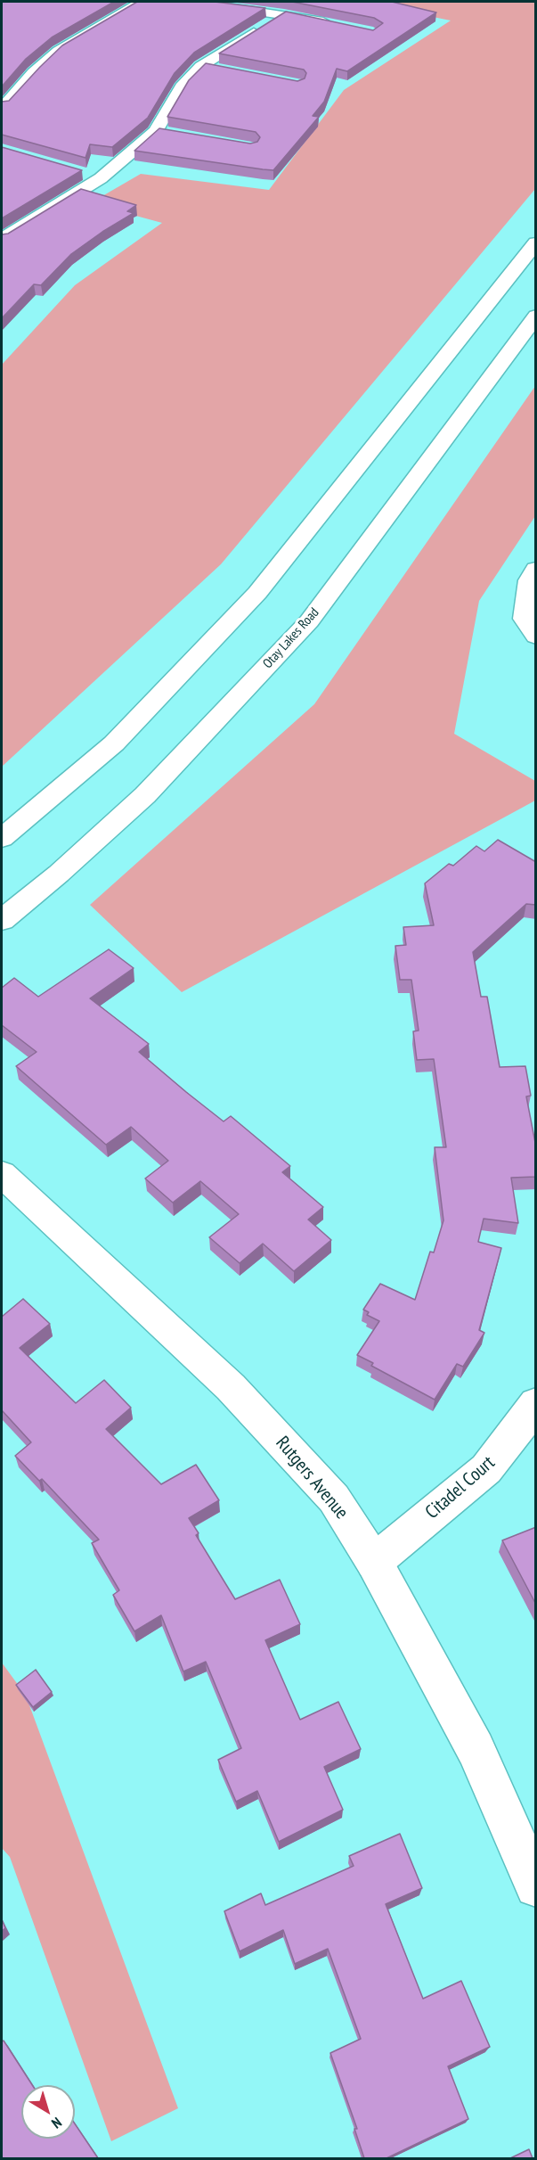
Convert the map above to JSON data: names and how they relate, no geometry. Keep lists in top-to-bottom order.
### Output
{
  "streets": {
    "main road": ["Otay Lakes Road", "Rutgers Avenue", "Citadel Court"]
  },
  "crossings": [
    ["Rutgers Avenue", "Citadel Court"]
  ],
  "north": "bottom right"
}
